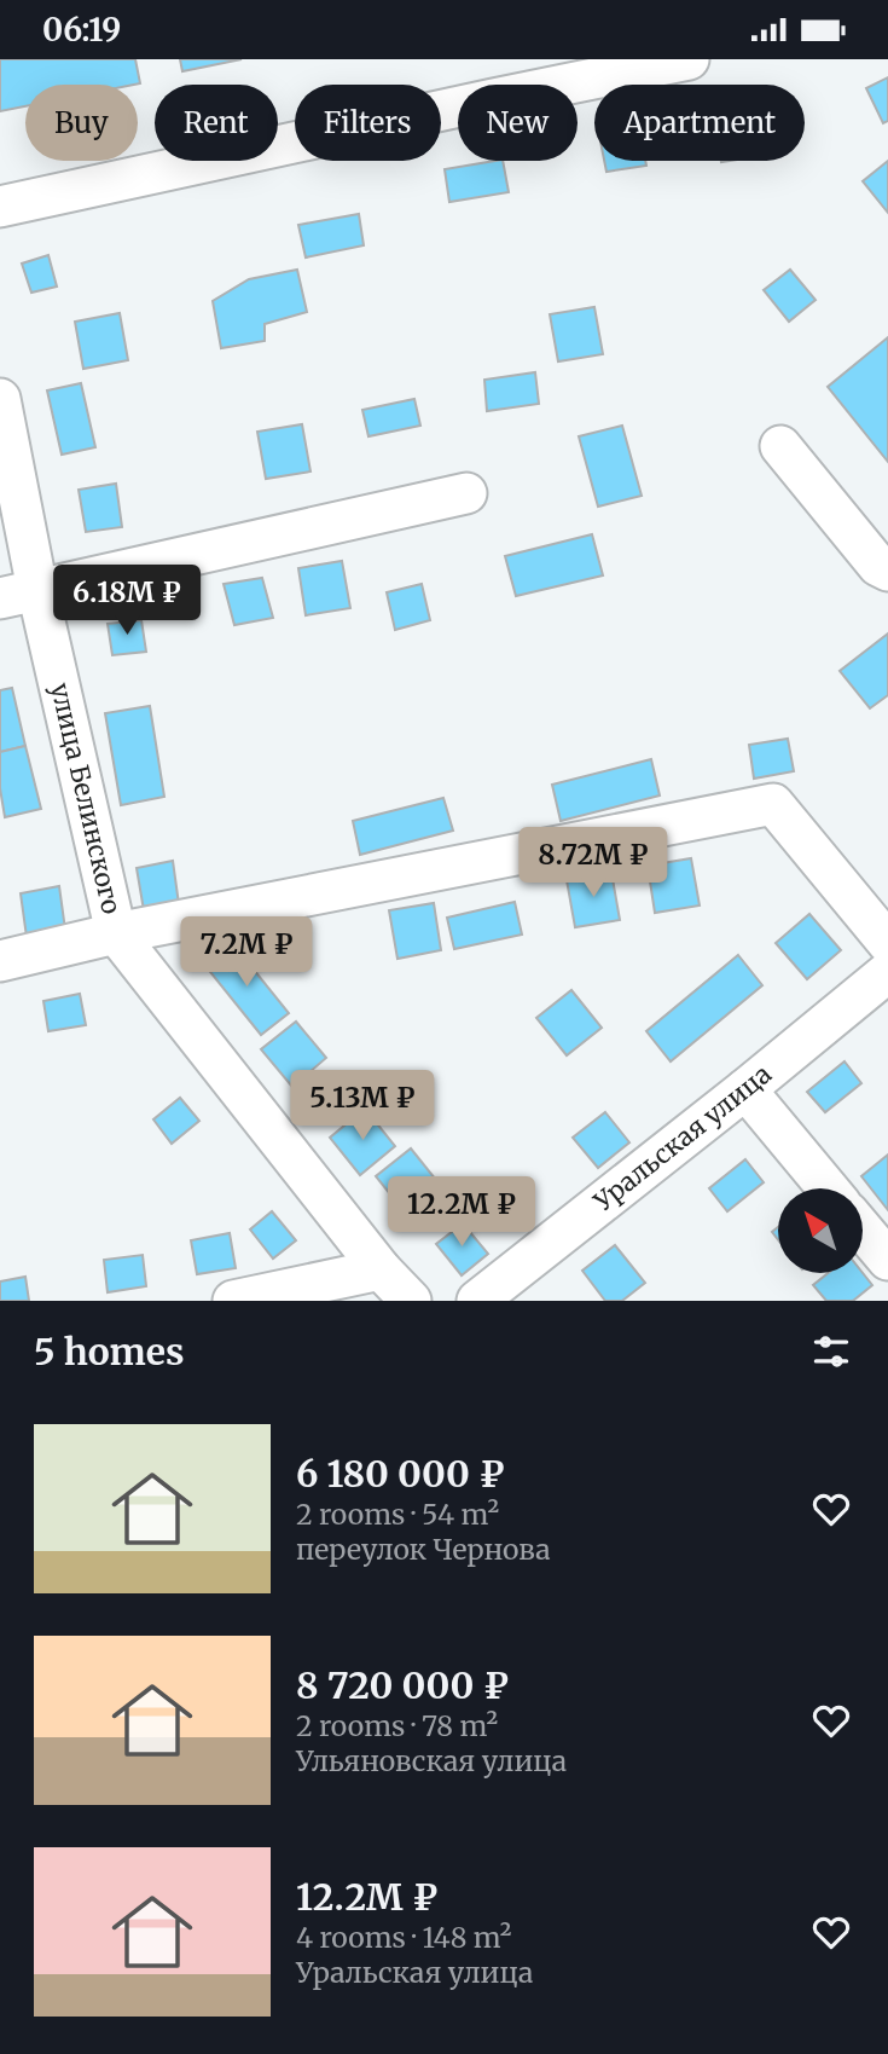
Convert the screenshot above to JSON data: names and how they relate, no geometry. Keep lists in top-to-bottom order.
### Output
{
  "streets": {
    "street": ["улица Белинского", "Уральская улица"]
  },
  "north": "top left",
  "page": {
    "status": "06:19",
    "chip": [
      "Buy",
      "Rent",
      "Filters",
      "New",
      "Apartment"
    ],
    "price": [
      "6.18M ₽",
      "8.72M ₽",
      "7.2M ₽",
      "5.13M ₽",
      "12.2M ₽"
    ],
    "heading": "5 homes",
    "list": [
      {
        "name": "6 180 000 ₽",
        "note": "2 rooms · 54 m² · переулок Чернова"
      },
      {
        "name": "8 720 000 ₽",
        "note": "2 rooms · 78 m² · Ульяновская улица"
      },
      {
        "name": "12.2M ₽",
        "note": "4 rooms · 148 m² · Уральская улица"
      }
    ]
  }
}
